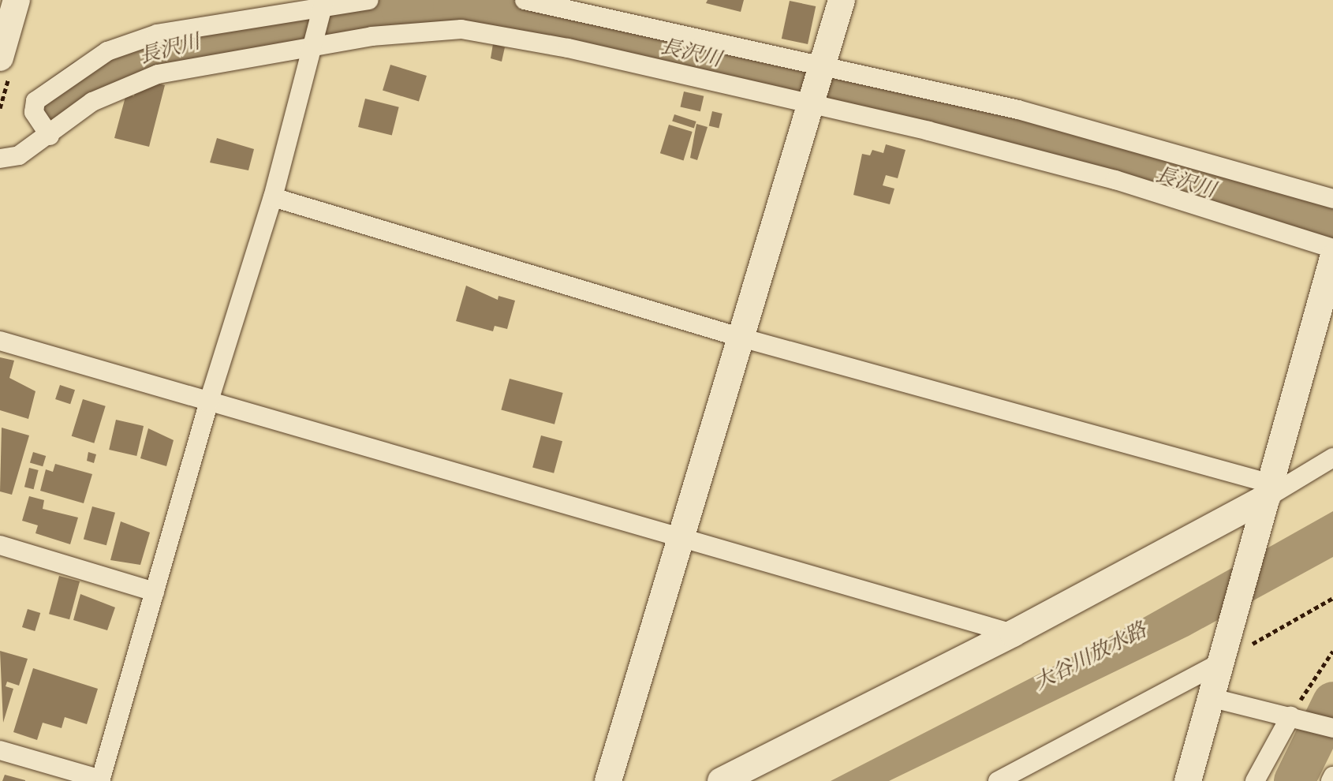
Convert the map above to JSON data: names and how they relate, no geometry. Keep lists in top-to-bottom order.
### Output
{
  "water": ["長沢川", "大谷川放水路"]
}
